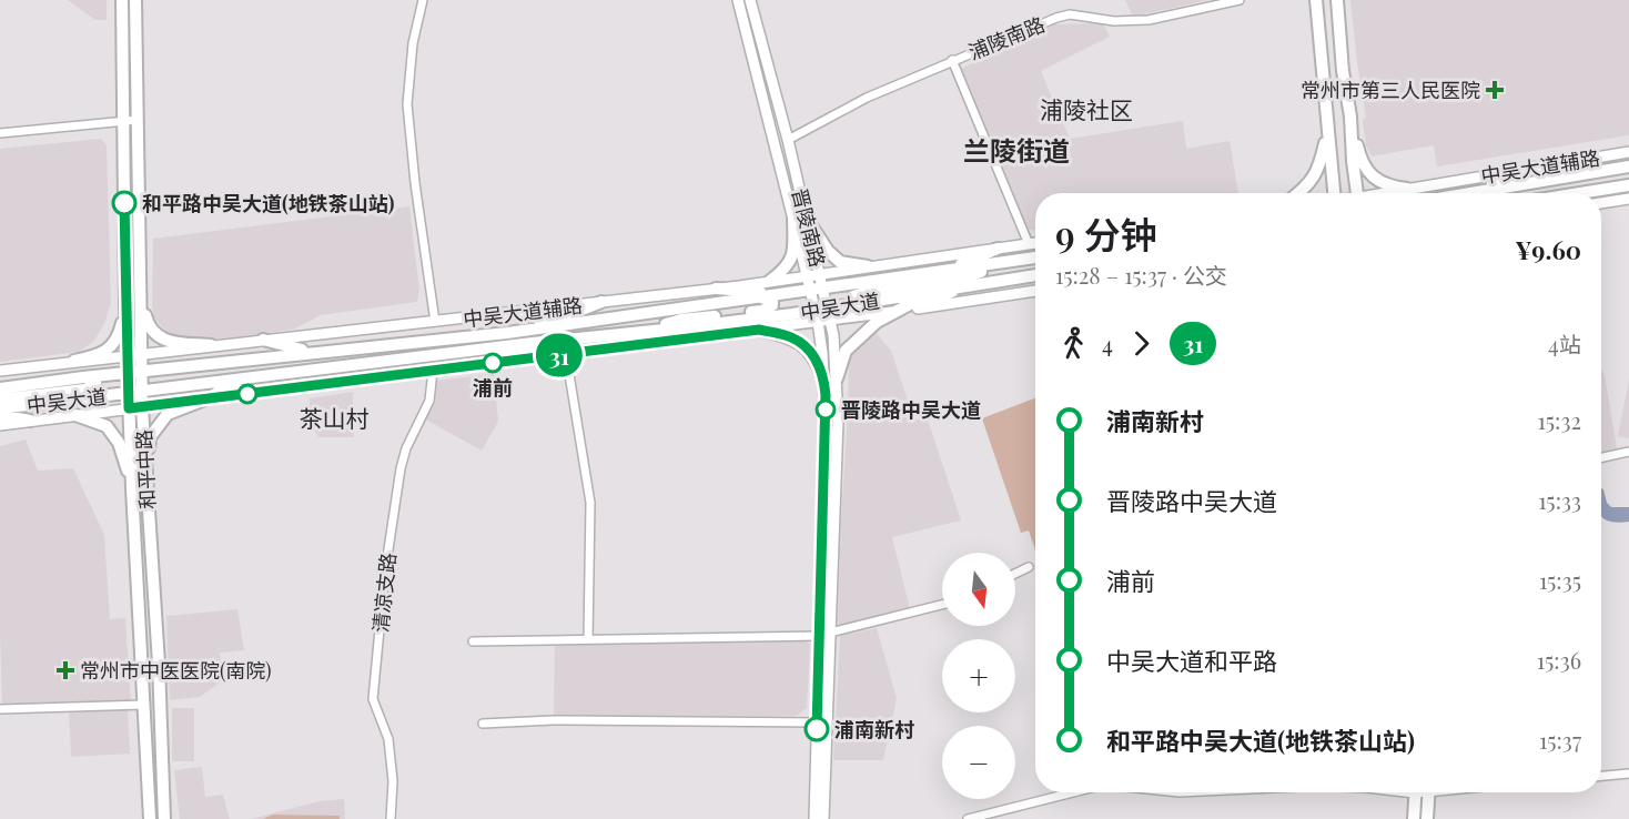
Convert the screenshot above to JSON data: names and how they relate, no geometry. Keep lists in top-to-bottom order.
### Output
{
  "streets": {
    "main road": [
      "中吴大道辅路",
      "晋陵南路",
      "中吴大道",
      "和平中路"
    ],
    "street": ["浦陵南路", "清凉支路"]
  },
  "crossings": [
    ["浦陵南路", "晋陵南路"],
    ["中吴大道辅路", "晋陵南路"],
    ["中吴大道辅路", "和平中路"],
    ["晋陵南路", "中吴大道"],
    ["中吴大道", "和平中路"]
  ],
  "districts": ["浦陵社区", "兰陵街道", "茶山村"],
  "places": {
    "health": ["常州市第三人民医院", "常州市中医医院(南院)"],
    "other": [
      "和平路中吴大道(地铁茶山站)",
      "浦前",
      "晋陵路中吴大道",
      "浦南新村"
    ]
  },
  "lines": ["bus line 31"],
  "north": "bottom",
  "page": {
    "on_map": "31",
    "heading": ["9 分钟", "15:28 – 15:37 · 公交", "¥9.60"],
    "legs": ["4", "31", "4站"],
    "list": [
      {
        "name": "浦南新村",
        "value": "15:32"
      },
      {
        "name": "晋陵路中吴大道",
        "value": "15:33"
      },
      {
        "name": "浦前",
        "value": "15:35"
      },
      {
        "name": "中吴大道和平路",
        "value": "15:36"
      },
      {
        "name": "和平路中吴大道(地铁茶山站)",
        "value": "15:37"
      }
    ],
    "map_buttons": ["+", "−"]
  }
}
